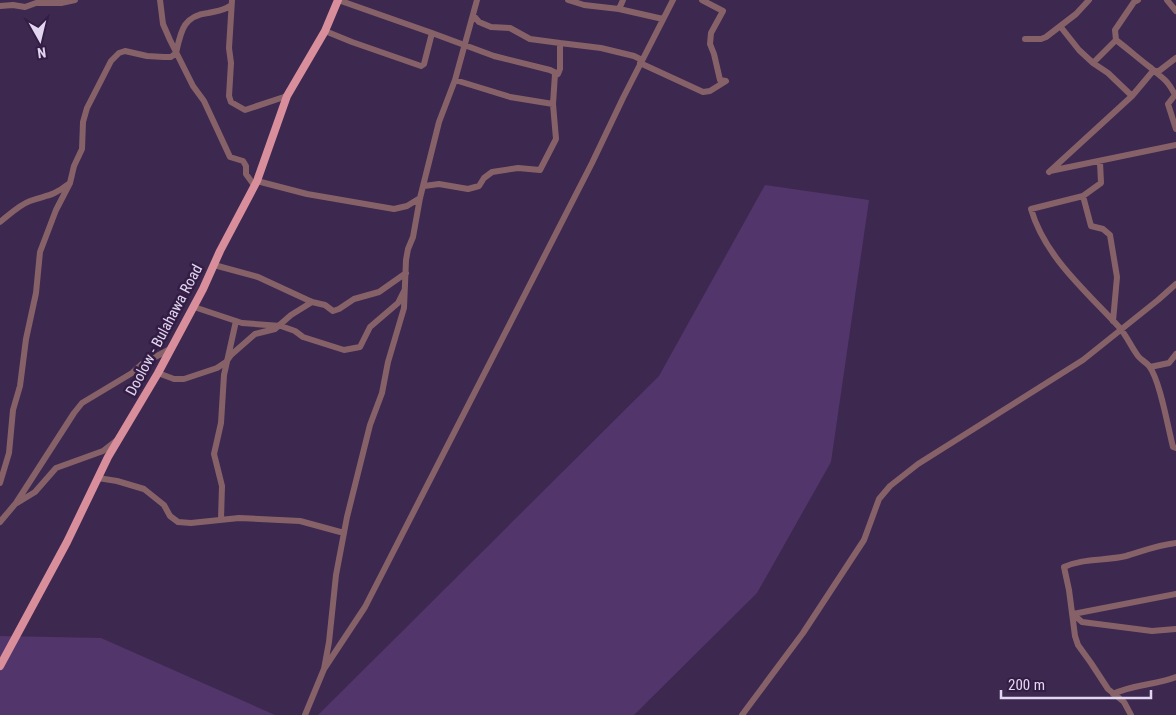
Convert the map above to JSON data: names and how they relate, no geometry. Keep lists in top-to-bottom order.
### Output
{
  "streets": {
    "main road": ["Doolow - Bulahawa Road"]
  },
  "scale_bar": "200 m",
  "north": "bottom"
}
